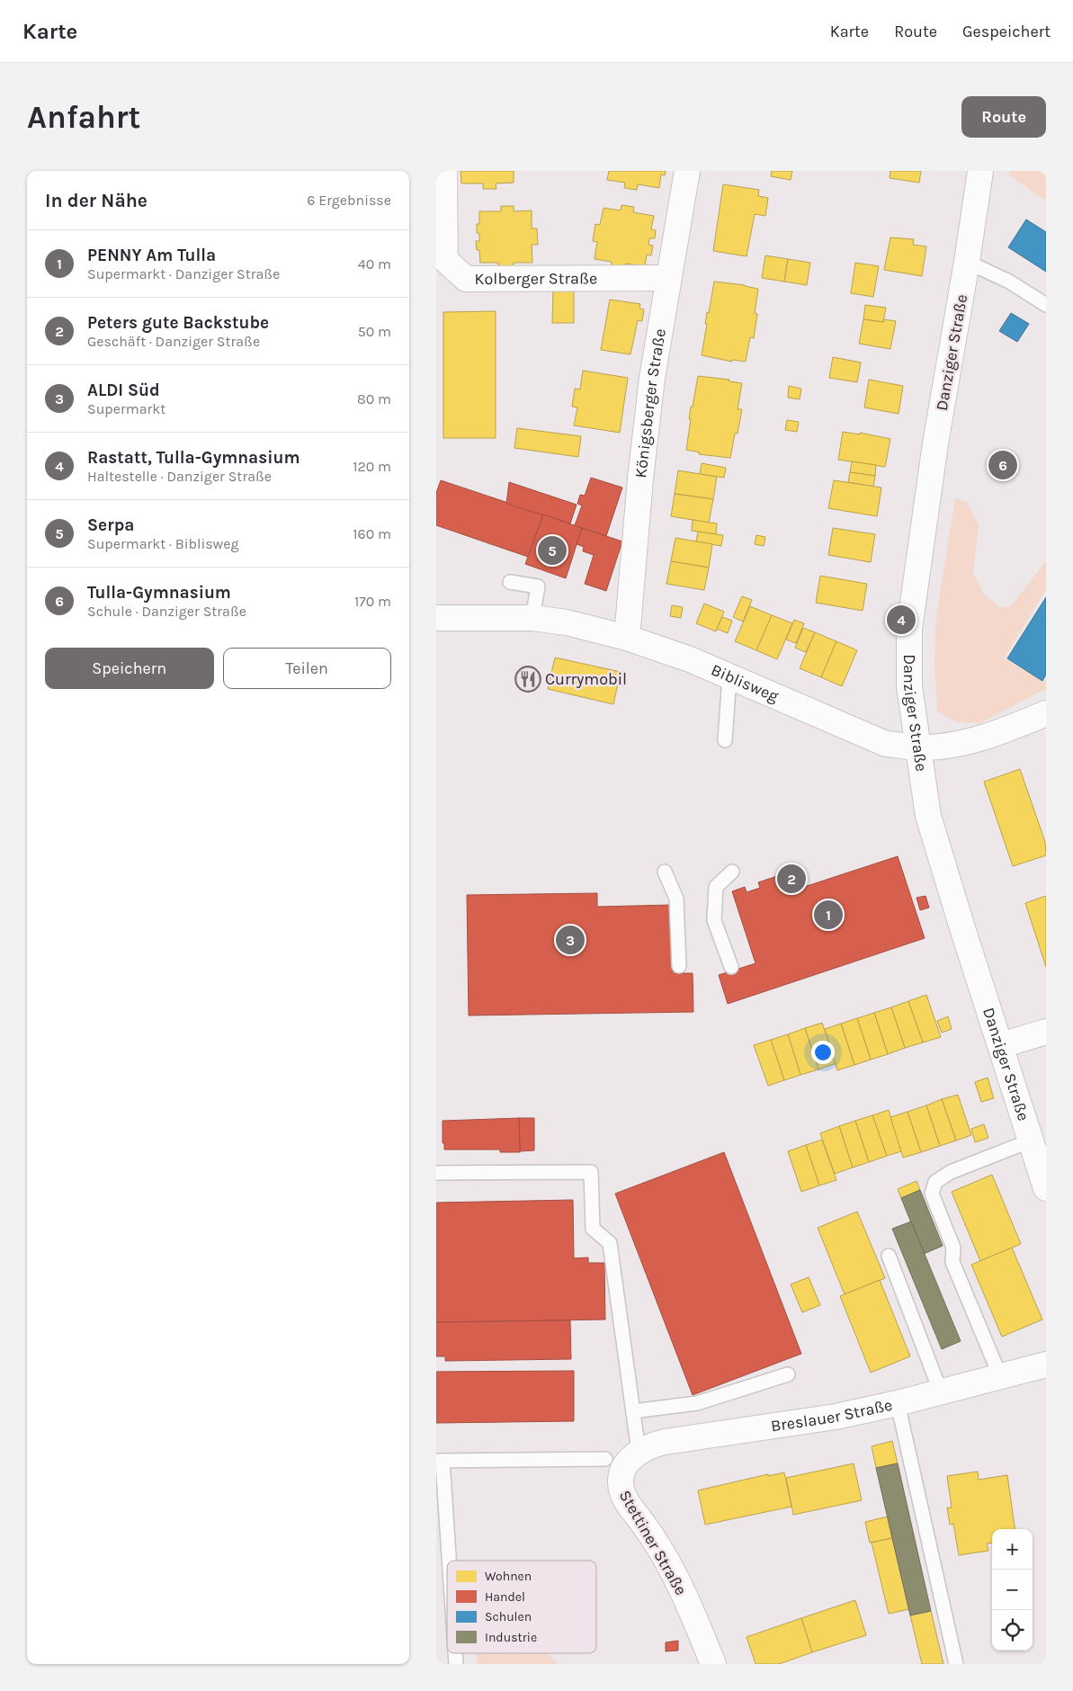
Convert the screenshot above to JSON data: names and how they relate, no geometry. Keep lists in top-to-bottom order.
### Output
{
  "streets": {
    "street": [
      "Kolberger Straße",
      "Danziger Straße",
      "Königsberger Straße",
      "Biblisweg",
      "Breslauer Straße",
      "Stettiner Straße"
    ]
  },
  "crossings": [
    ["Kolberger Straße", "Königsberger Straße"],
    ["Danziger Straße", "Biblisweg"],
    ["Königsberger Straße", "Biblisweg"],
    ["Breslauer Straße", "Stettiner Straße"]
  ],
  "places": {
    "restaurant": ["Currymobil"]
  },
  "legend": [
    "Wohnen",
    "Handel",
    "Schulen",
    "Industrie"
  ],
  "page": {
    "header": "Karte",
    "nav": ["Karte", "Route", "Gespeichert"],
    "buttons": [
      "Route",
      ["Speichern", "Teilen"]
    ],
    "title": "Anfahrt",
    "heading": ["In der Nähe", "6 Ergebnisse"],
    "list": [
      {
        "mark": "1",
        "name": "PENNY Am Tulla",
        "note": "Supermarkt · Danziger Straße",
        "value": "40 m"
      },
      {
        "mark": "2",
        "name": "Peters gute Backstube",
        "note": "Geschäft · Danziger Straße",
        "value": "50 m"
      },
      {
        "mark": "3",
        "name": "ALDI Süd",
        "note": "Supermarkt",
        "value": "80 m"
      },
      {
        "mark": "4",
        "name": "Rastatt, Tulla-Gymnasium",
        "note": "Haltestelle · Danziger Straße",
        "value": "120 m"
      },
      {
        "mark": "5",
        "name": "Serpa",
        "note": "Supermarkt · Biblisweg",
        "value": "160 m"
      },
      {
        "mark": "6",
        "name": "Tulla-Gymnasium",
        "note": "Schule · Danziger Straße",
        "value": "170 m"
      }
    ],
    "pins": [
      "6",
      "5",
      "4",
      "2",
      "1",
      "3"
    ],
    "map_buttons": ["+", "−"]
  }
}
